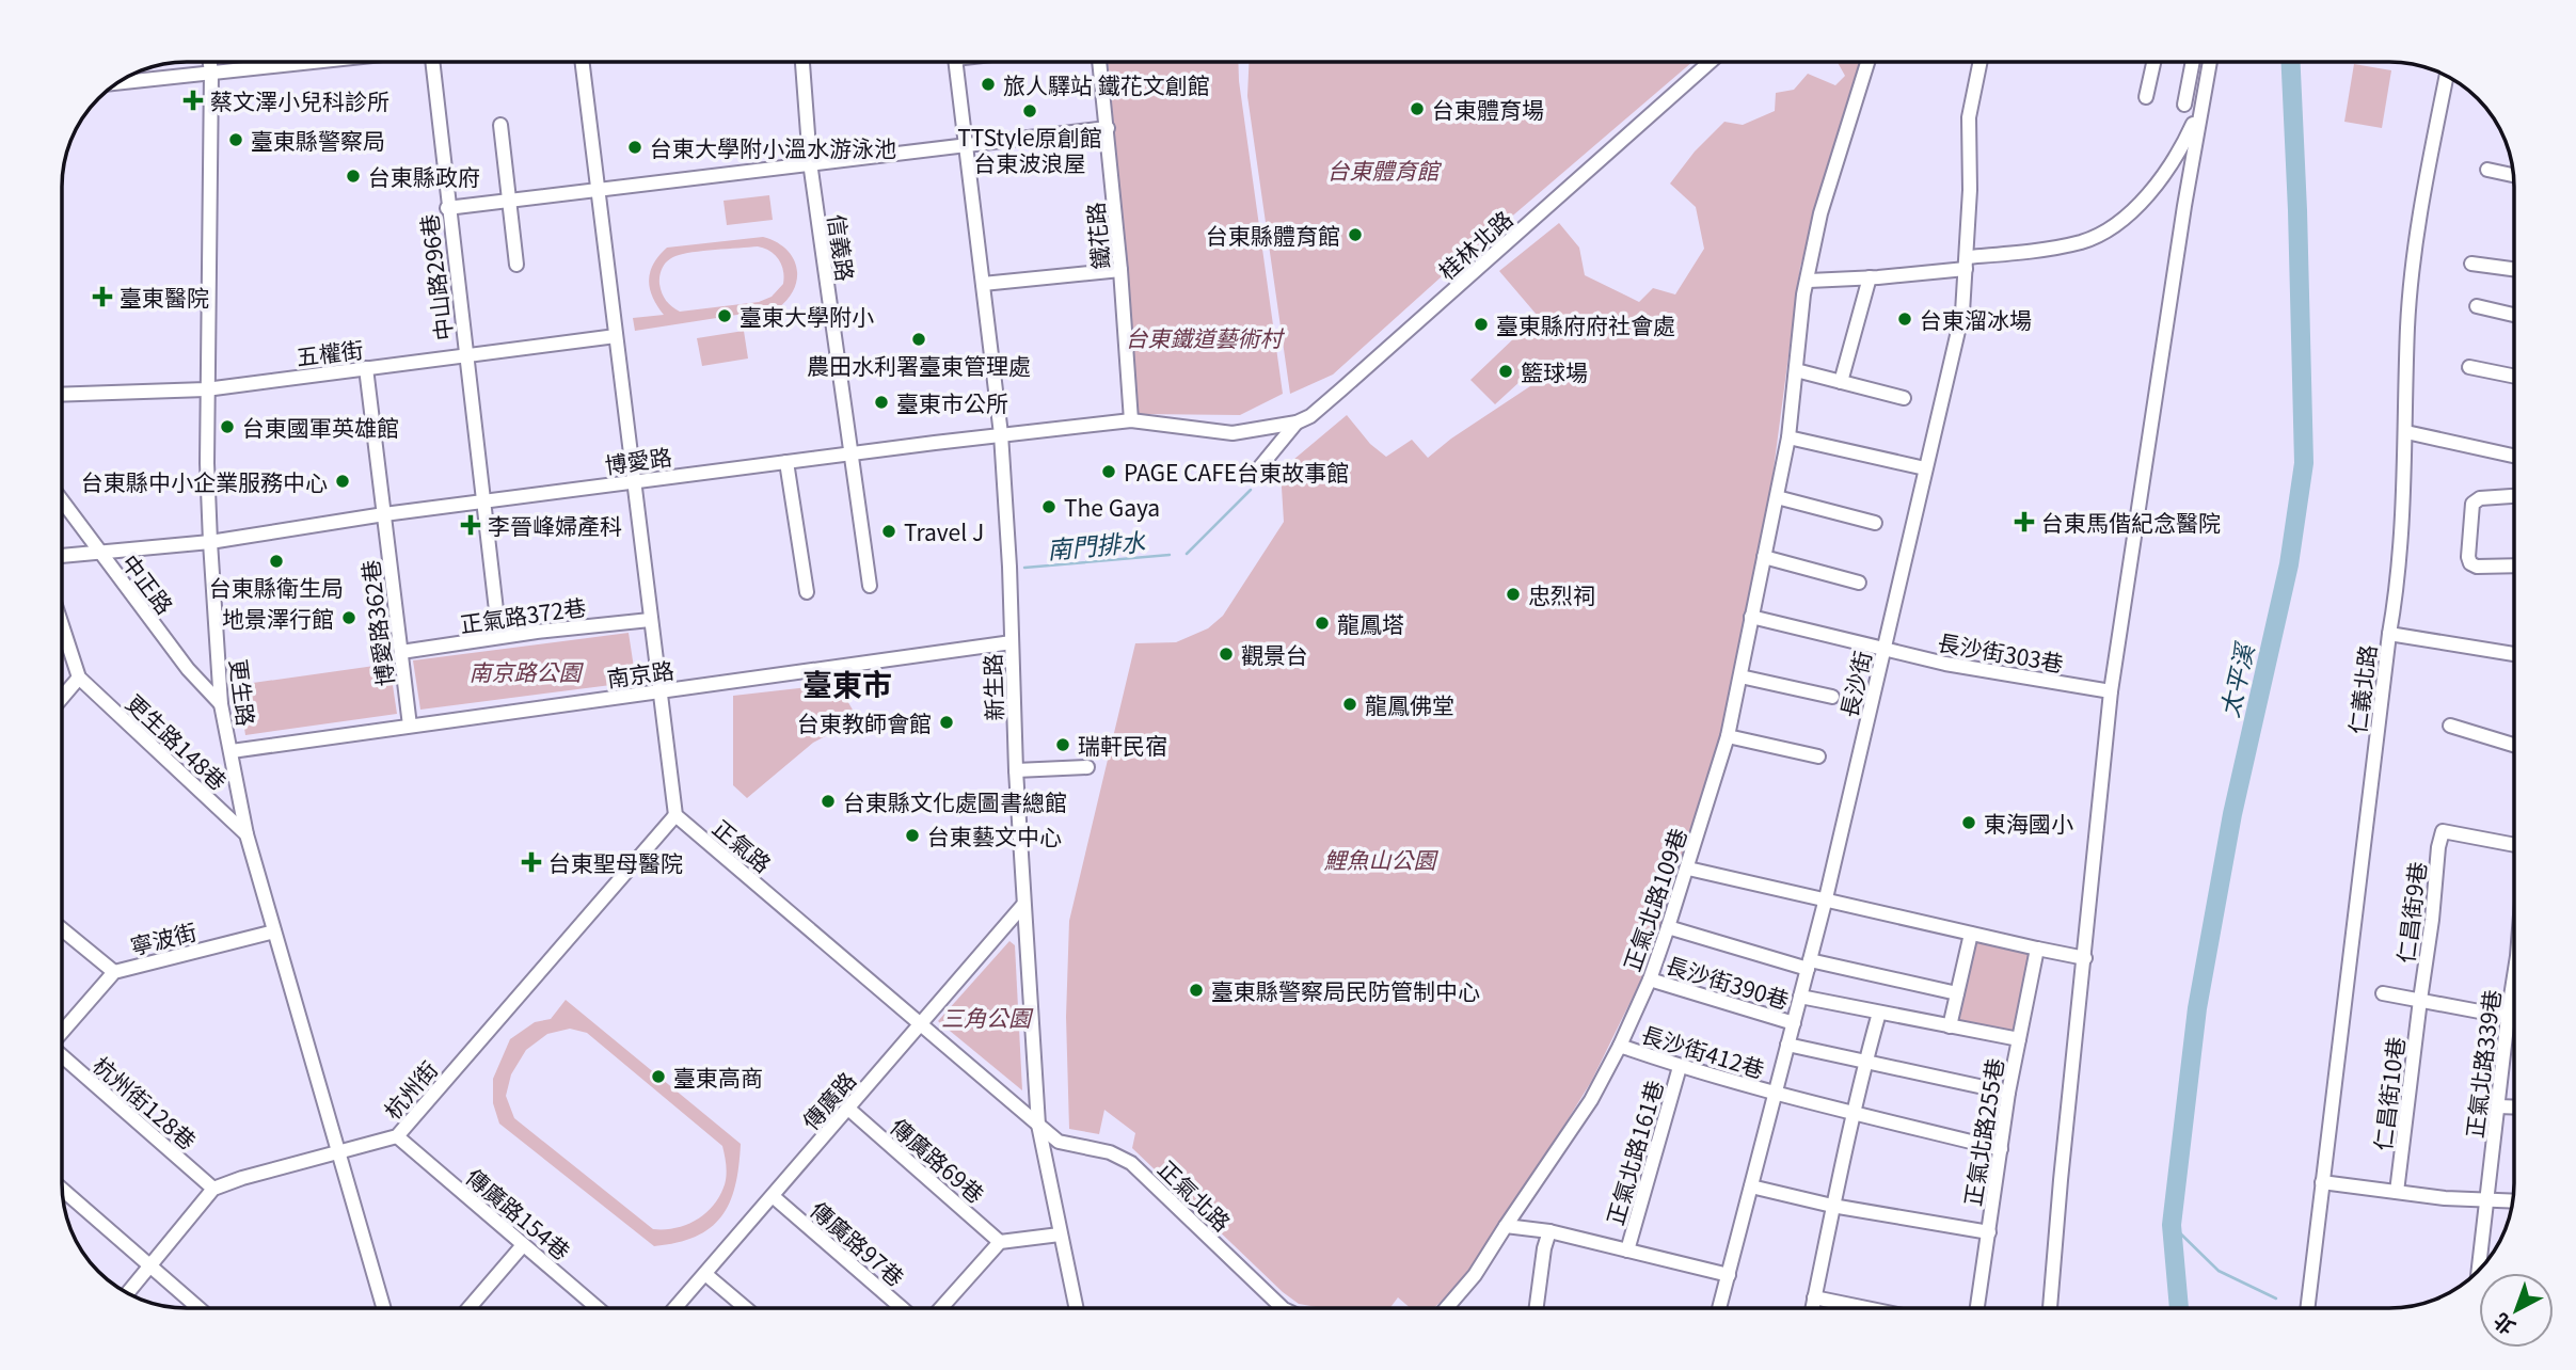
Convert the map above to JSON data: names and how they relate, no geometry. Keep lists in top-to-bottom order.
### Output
{
  "streets": {
    "street": [
      "鐵花路",
      "桂林北路",
      "信義路",
      "中山路296巷",
      "五權街",
      "博愛路",
      "中正路",
      "正氣路372巷",
      "博愛路362巷",
      "長沙街303巷",
      "南京路",
      "長沙街",
      "新生路",
      "仁義北路",
      "更生路",
      "更生路148巷",
      "正氣路",
      "正氣北路109巷",
      "仁昌街9巷",
      "寧波街",
      "長沙街390巷",
      "長沙街412巷",
      "正氣北路339巷",
      "杭州街",
      "仁昌街10巷",
      "傳廣路",
      "杭州街128巷",
      "正氣北路255巷",
      "正氣北路161巷",
      "傳廣路69巷",
      "正氣北路",
      "傳廣路154巷",
      "傳廣路97巷"
    ]
  },
  "crossings": [
    ["鐵花路", "博愛路"],
    ["桂林北路", "博愛路"],
    ["信義路", "博愛路"],
    ["中山路296巷", "五權街"],
    ["中山路296巷", "博愛路"],
    ["五權街", "博愛路362巷"],
    ["五權街", "更生路"],
    ["博愛路", "中正路"],
    ["博愛路", "博愛路362巷"],
    ["博愛路", "新生路"],
    ["博愛路", "更生路"],
    ["中正路", "更生路"],
    ["正氣路372巷", "博愛路362巷"],
    ["博愛路362巷", "南京路"],
    ["長沙街303巷", "長沙街"],
    ["長沙街303巷", "正氣北路109巷"],
    ["南京路", "新生路"],
    ["南京路", "更生路"],
    ["長沙街", "長沙街390巷"],
    ["長沙街", "長沙街412巷"],
    ["新生路", "正氣路"],
    ["新生路", "傳廣路"],
    ["新生路", "正氣北路"],
    ["更生路", "更生路148巷"],
    ["更生路", "寧波街"],
    ["更生路", "杭州街"],
    ["正氣路", "杭州街"],
    ["正氣路", "傳廣路"],
    ["正氣路", "正氣北路"],
    ["正氣北路109巷", "長沙街390巷"],
    ["正氣北路109巷", "長沙街412巷"],
    ["仁昌街9巷", "仁昌街10巷"],
    ["長沙街412巷", "正氣北路255巷"],
    ["長沙街412巷", "正氣北路161巷"],
    ["杭州街", "杭州街128巷"],
    ["杭州街", "傳廣路154巷"],
    ["傳廣路", "傳廣路69巷"],
    ["傳廣路", "傳廣路97巷"]
  ],
  "districts": ["臺東市"],
  "water": ["南門排水", "太平溪"],
  "parks": [
    "台東體育館",
    "台東鐵道藝術村",
    "南京路公園",
    "鯉魚山公園",
    "三角公園"
  ],
  "places": {
    "other": [
      "旅人驛站 鐵花文創館",
      "台東體育場",
      "TTStyle原創館 台東波浪屋",
      "臺東縣警察局",
      "台東大學附小溫水游泳池",
      "台東縣政府",
      "台東縣體育館",
      "臺東大學附小",
      "台東溜冰場",
      "臺東縣府府社會處",
      "農田水利署臺東管理處",
      "籃球場",
      "臺東市公所",
      "台東國軍英雄館",
      "PAGE CAFE台東故事館",
      "台東縣中小企業服務中心",
      "The Gaya",
      "Travel J",
      "台東縣衛生局",
      "忠烈祠",
      "地景澤行館",
      "龍鳳塔",
      "觀景台",
      "龍鳳佛堂",
      "台東教師會館",
      "瑞軒民宿",
      "台東縣文化處圖書總館",
      "東海國小",
      "台東藝文中心",
      "臺東縣警察局民防管制中心",
      "臺東高商"
    ],
    "health": [
      "蔡文澤小兒科診所",
      "臺東醫院",
      "台東馬偕紀念醫院",
      "李晉峰婦產科",
      "台東聖母醫院"
    ]
  },
  "north": "bottom left"
}
